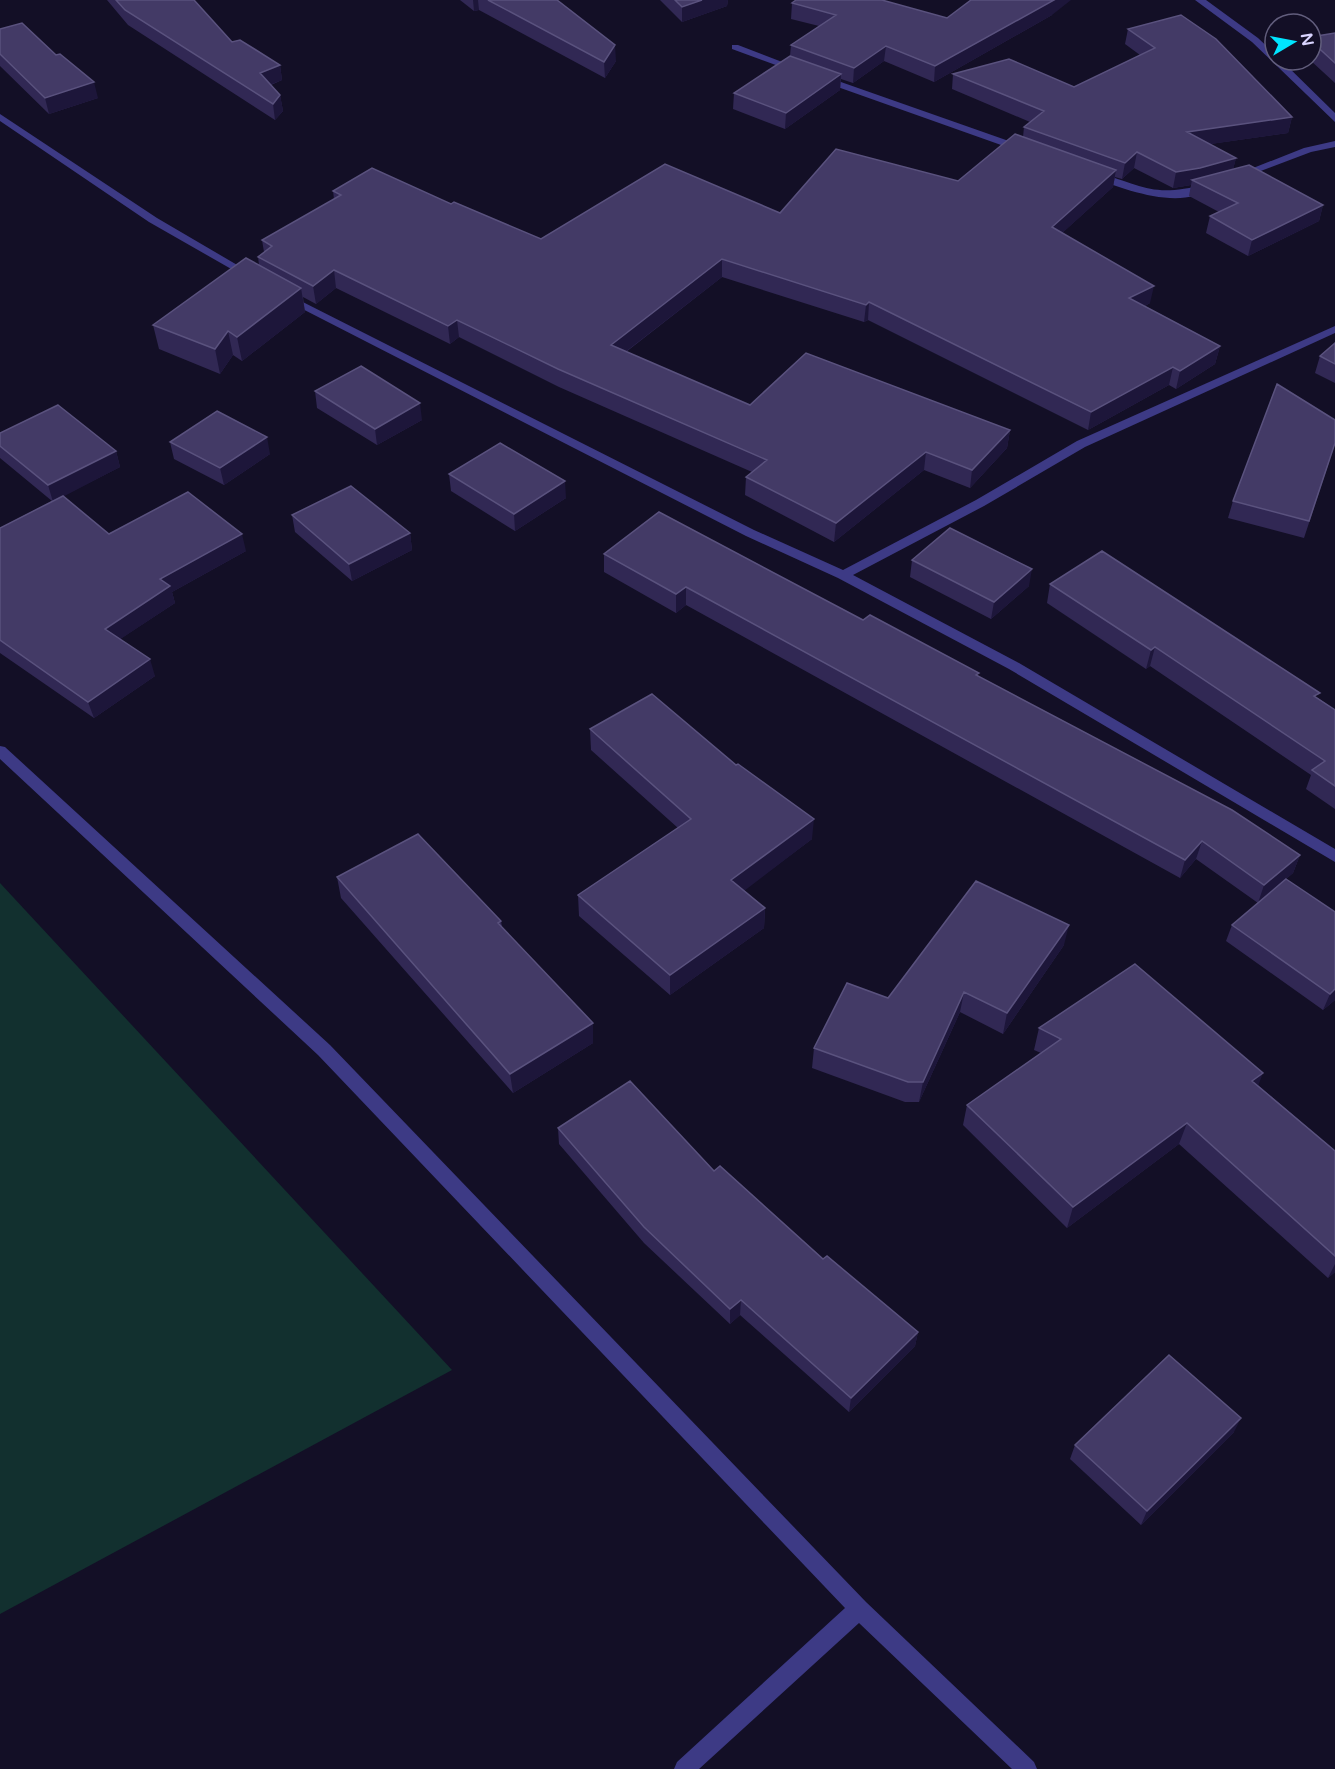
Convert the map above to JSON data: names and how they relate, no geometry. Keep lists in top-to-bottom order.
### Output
{
  "north": "right"
}
